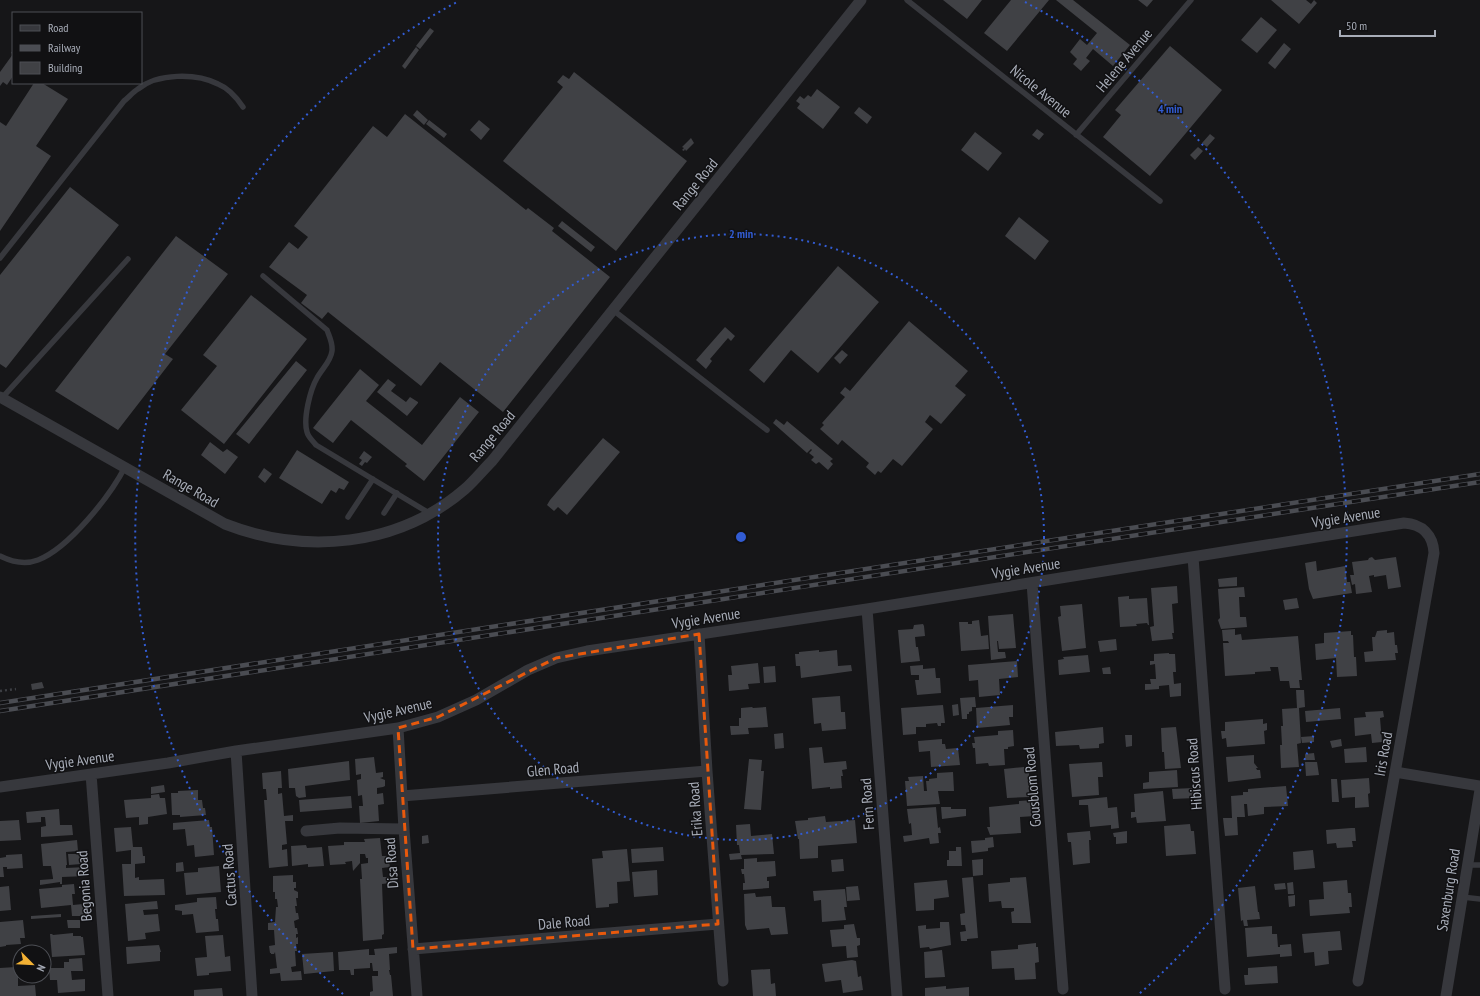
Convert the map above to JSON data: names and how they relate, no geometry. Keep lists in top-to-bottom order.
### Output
{
  "streets": {
    "street": [
      "Range Road",
      "Vygie Avenue",
      "Iris Road",
      "Glen Road",
      "Hibiscus Road",
      "Gousblom Road",
      "Fern Road",
      "Erika Road",
      "Disa Road",
      "Cactus Road",
      "Begonia Road",
      "Saxenburg Road",
      "Dale Road"
    ],
    "lane": ["Helene Avenue", "Nicole Avenue"]
  },
  "crossings": [
    ["Helene Avenue", "Nicole Avenue"],
    ["Vygie Avenue", "Iris Road"],
    ["Vygie Avenue", "Hibiscus Road"],
    ["Vygie Avenue", "Gousblom Road"],
    ["Vygie Avenue", "Fern Road"],
    ["Vygie Avenue", "Erika Road"],
    ["Vygie Avenue", "Disa Road"],
    ["Vygie Avenue", "Cactus Road"],
    ["Vygie Avenue", "Begonia Road"],
    ["Glen Road", "Erika Road"],
    ["Glen Road", "Disa Road"],
    ["Erika Road", "Dale Road"],
    ["Disa Road", "Dale Road"]
  ],
  "legend": ["Road", "Railway", "Building"],
  "scale_bar": "50 m",
  "north": "bottom right",
  "rings": ["4 min", "2 min"]
}
